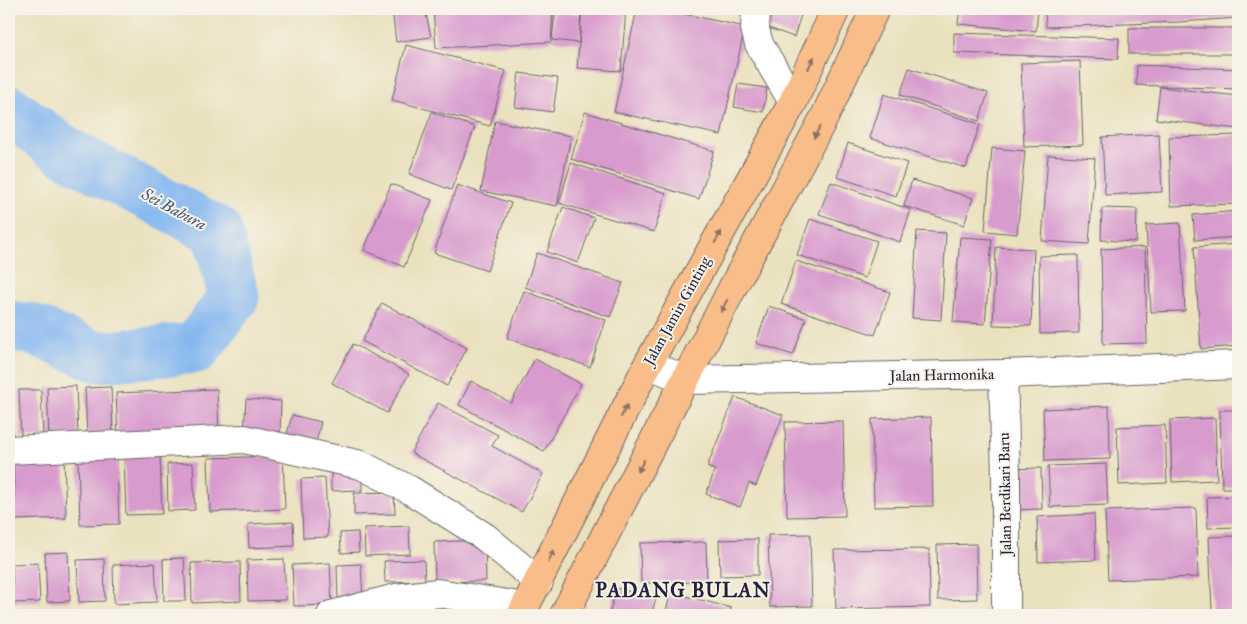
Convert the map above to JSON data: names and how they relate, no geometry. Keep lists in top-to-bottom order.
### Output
{
  "streets": {
    "main road": ["Jalan Jamin Ginting"],
    "street": ["Jalan Harmonika", "Jalan Berdikari Baru"]
  },
  "crossings": [
    ["Jalan Jamin Ginting", "Jalan Harmonika"],
    ["Jalan Harmonika", "Jalan Berdikari Baru"]
  ],
  "districts": ["PADANG BULAN"],
  "water": ["Sei Babura"]
}
